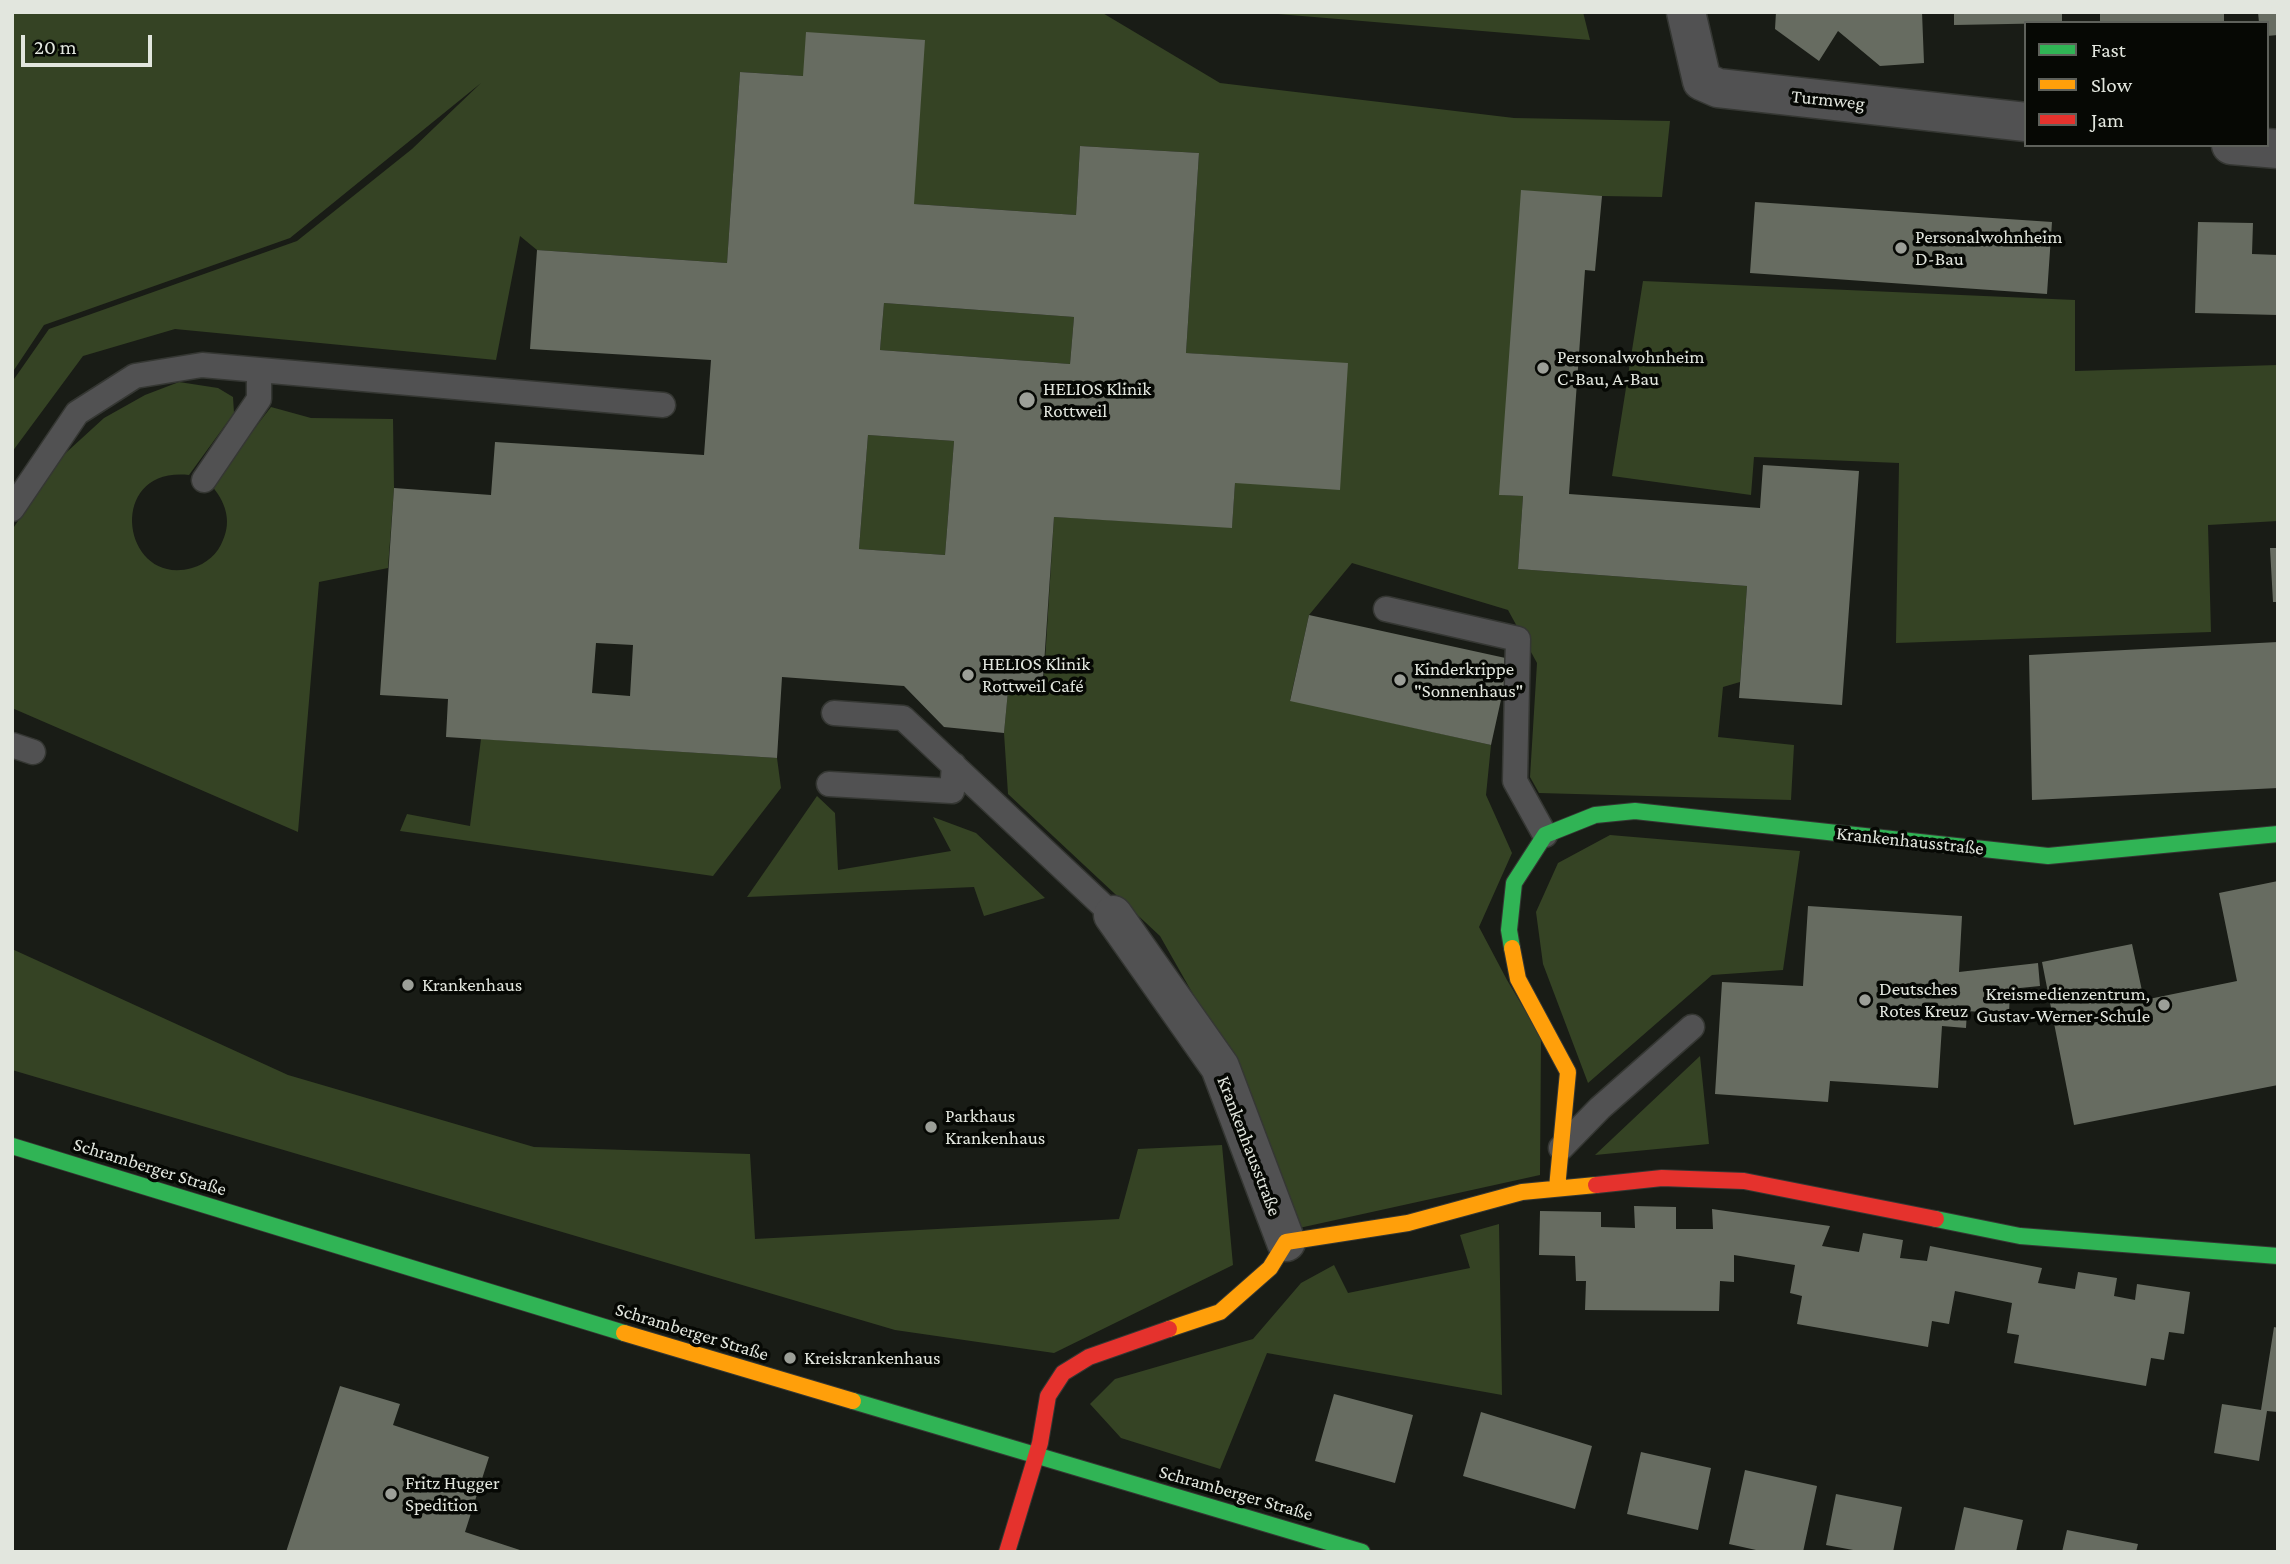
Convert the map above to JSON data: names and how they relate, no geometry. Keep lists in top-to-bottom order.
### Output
{
  "streets": {
    "street": ["Turmweg", "Krankenhausstraße", "Schramberger Straße"]
  },
  "crossings": [
    ["Krankenhausstraße", "Schramberger Straße"]
  ],
  "places": [
    "Personalwohnheim D-Bau",
    "Personalwohnheim C-Bau, A-Bau",
    "HELIOS Klinik Rottweil",
    "HELIOS Klinik Rottweil Café",
    "Kinderkrippe \"Sonnenhaus\"",
    "Krankenhaus",
    "Deutsches Rotes Kreuz",
    "Kreismedienzentrum, Gustav-Werner-Schule",
    "Parkhaus Krankenhaus",
    "Kreiskrankenhaus",
    "Fritz Hugger Spedition"
  ],
  "legend": ["Fast", "Slow", "Jam"],
  "scale_bar": "20 m"
}
